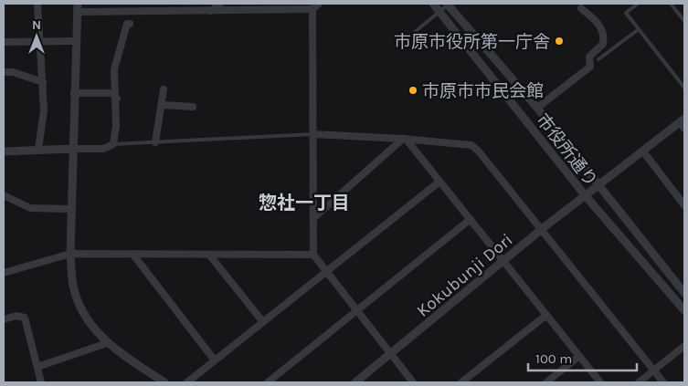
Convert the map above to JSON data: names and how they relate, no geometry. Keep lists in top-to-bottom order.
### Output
{
  "streets": {
    "street": ["市役所通り", "Kokubunji Dori"]
  },
  "crossings": [
    ["市役所通り", "Kokubunji Dori"]
  ],
  "districts": ["惣社一丁目"],
  "places": ["市原市役所第一庁舎", "市原市市民会館"],
  "scale_bar": "100 m",
  "north": "top"
}
